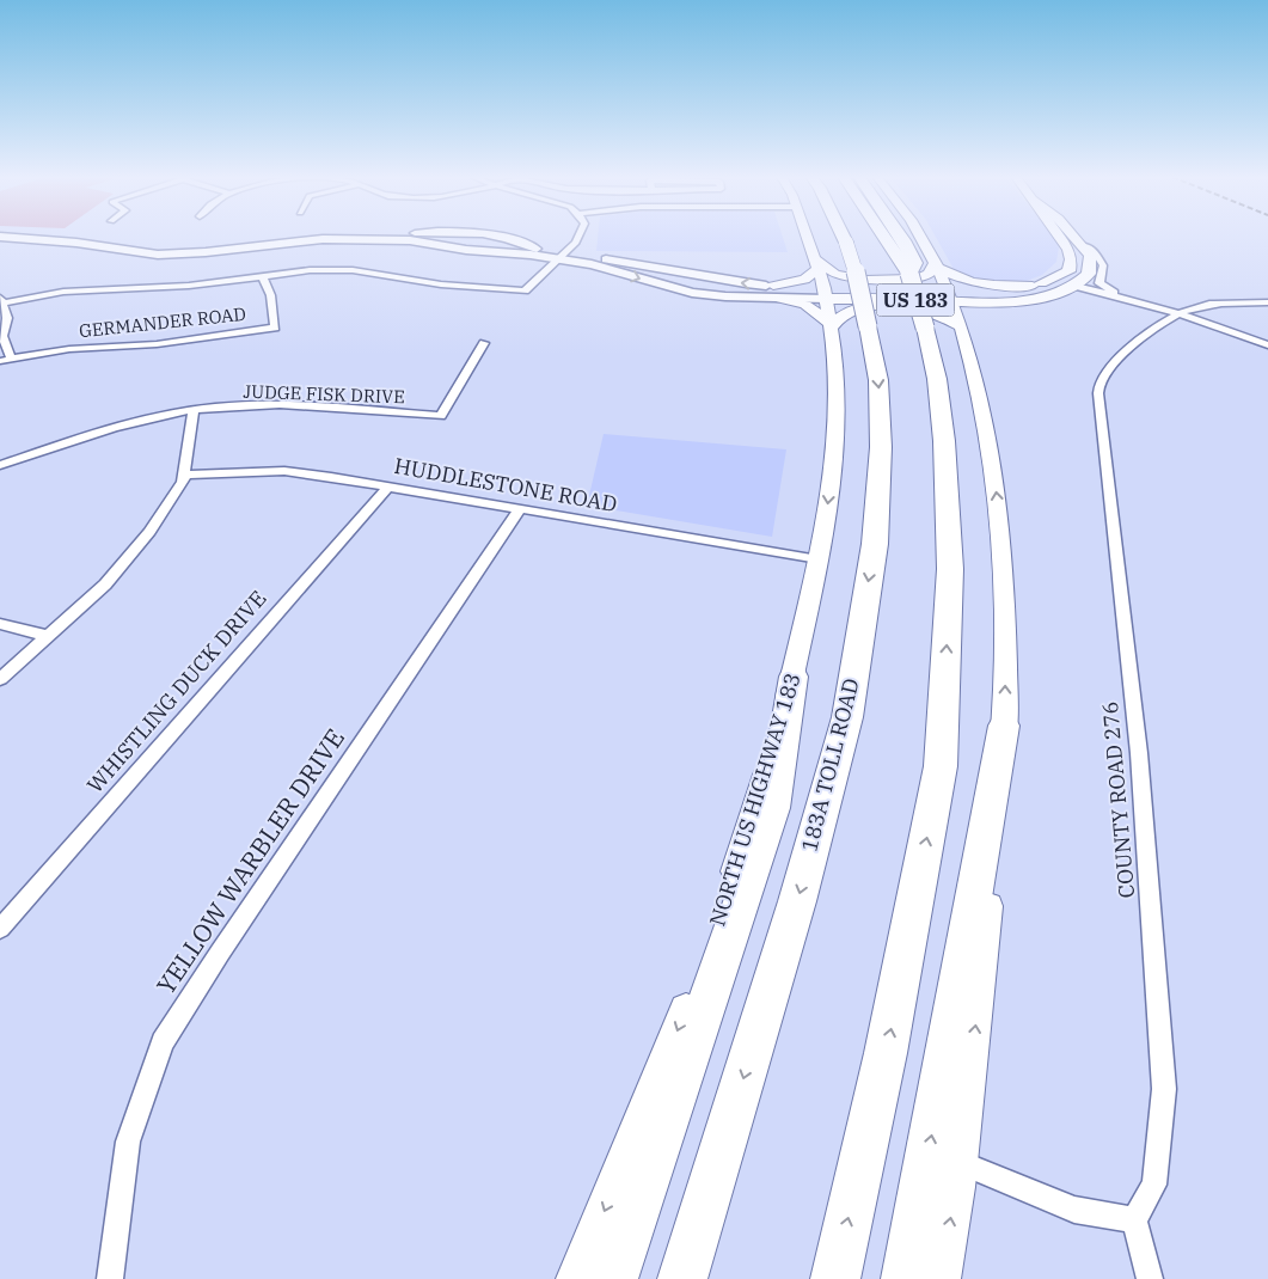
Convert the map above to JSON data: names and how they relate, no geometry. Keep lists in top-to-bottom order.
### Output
{
  "streets": {
    "highway": ["183A TOLL ROAD"],
    "main road": ["US 183", "NORTH US HIGHWAY 183"],
    "street": [
      "GERMANDER ROAD",
      "JUDGE FISK DRIVE",
      "HUDDLESTONE ROAD",
      "WHISTLING DUCK DRIVE",
      "COUNTY ROAD 276",
      "YELLOW WARBLER DRIVE"
    ]
  },
  "crossings": [
    ["US 183", "NORTH US HIGHWAY 183"],
    ["HUDDLESTONE ROAD", "WHISTLING DUCK DRIVE"],
    ["HUDDLESTONE ROAD", "NORTH US HIGHWAY 183"],
    ["HUDDLESTONE ROAD", "YELLOW WARBLER DRIVE"]
  ]
}
